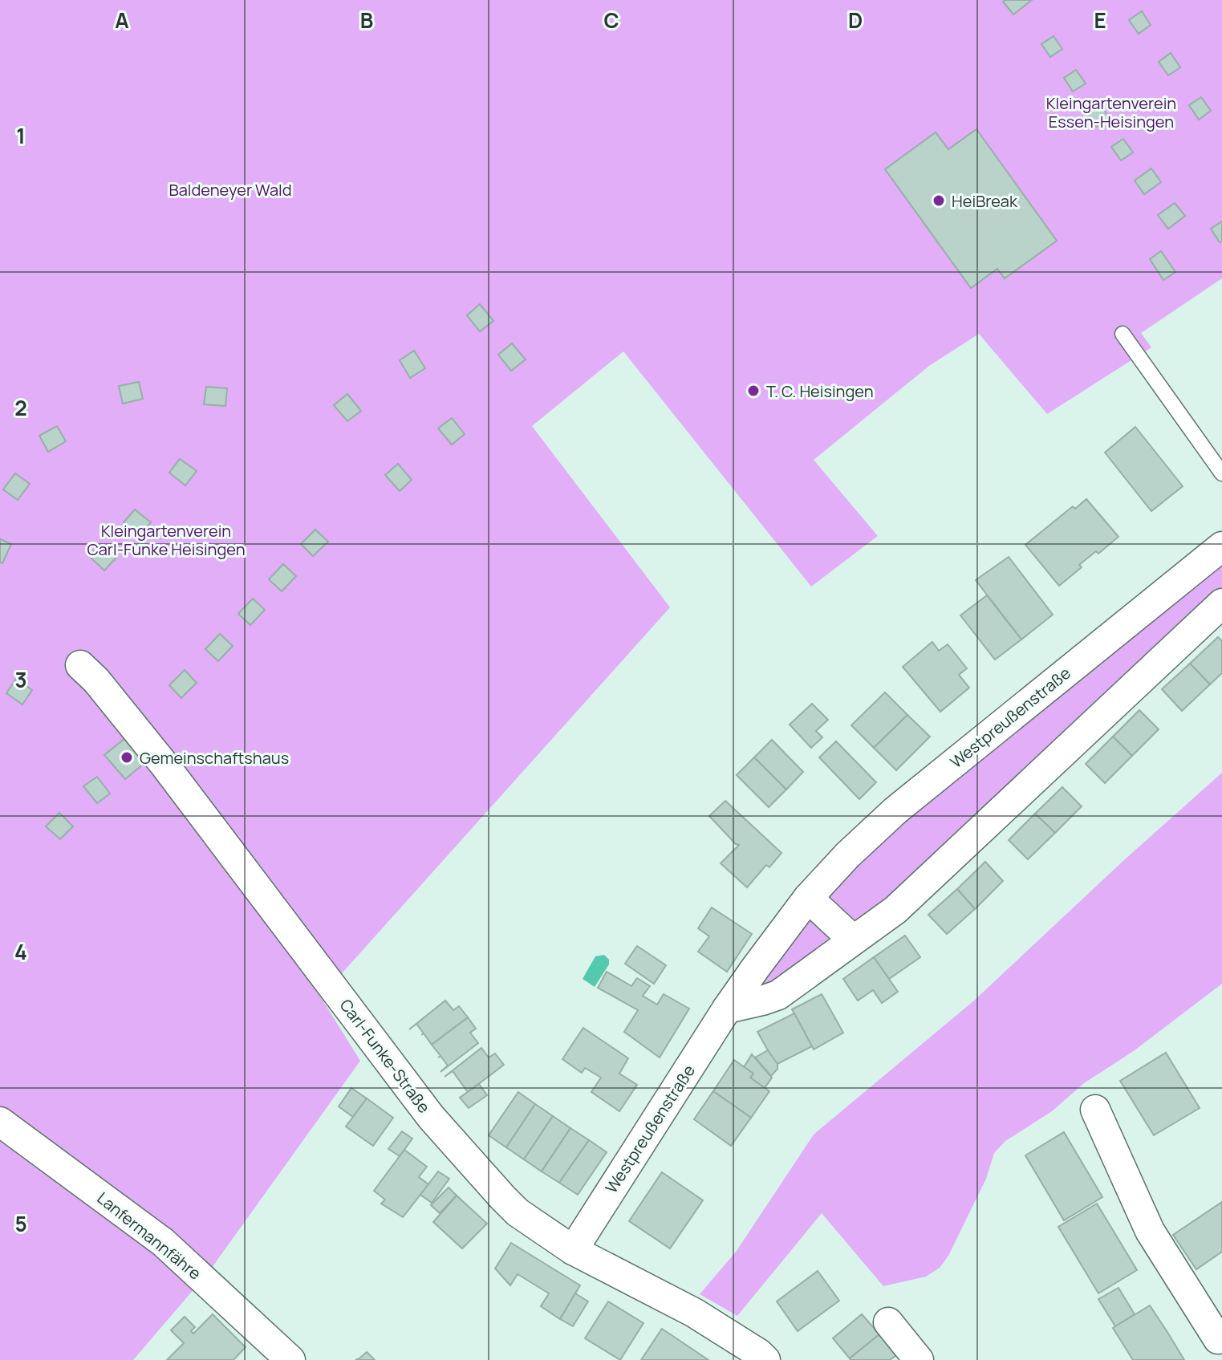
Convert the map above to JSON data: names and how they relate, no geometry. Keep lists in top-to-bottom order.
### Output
{
  "streets": {
    "street": ["Westpreußenstraße", "Carl-Funke-Straße", "Lanfermannfähre"]
  },
  "crossings": [
    ["Westpreußenstraße", "Carl-Funke-Straße"]
  ],
  "parks": ["Kleingartenverein Essen-Heisingen", "Baldeneyer Wald", "Kleingartenverein Carl-Funke Heisingen"],
  "places": ["HeiBreak", "T. C. Heisingen", "Gemeinschaftshaus"],
  "grid": {
    "columns": [
      "A",
      "B",
      "C",
      "D",
      "E"
    ],
    "rows": [
      "1",
      "2",
      "3",
      "4",
      "5"
    ]
  }
}
